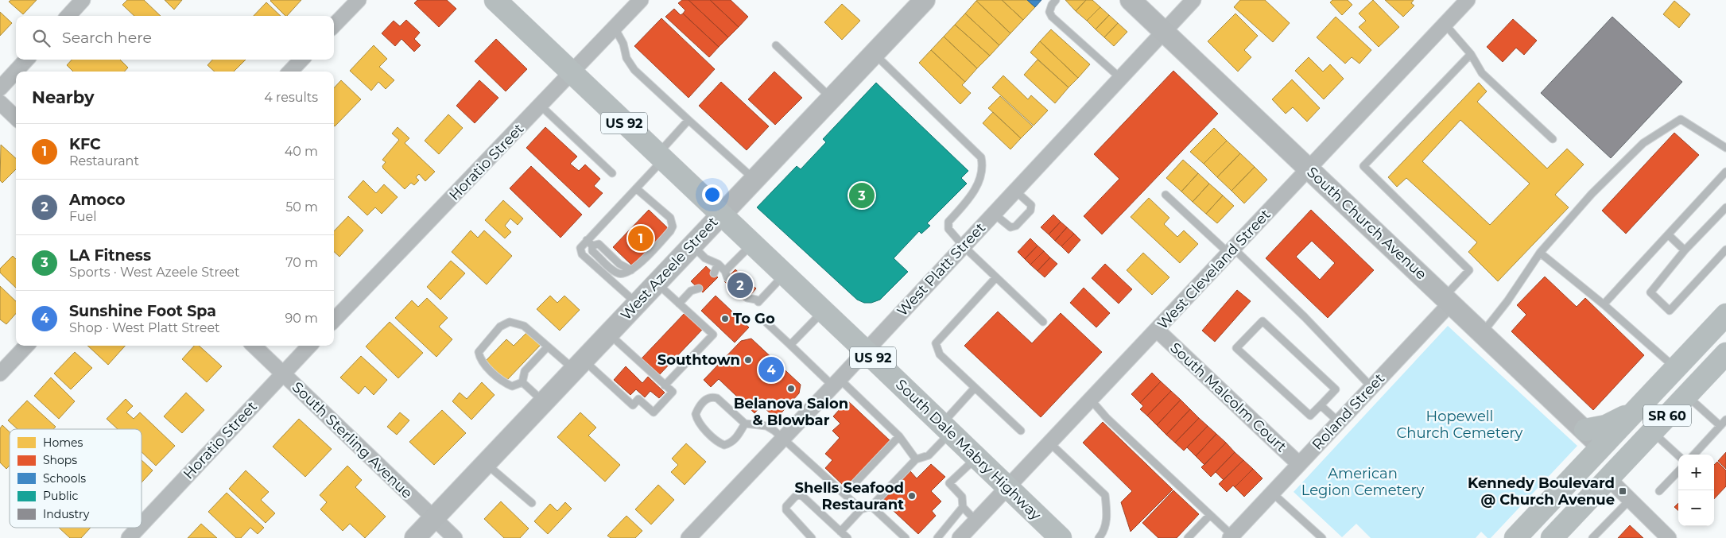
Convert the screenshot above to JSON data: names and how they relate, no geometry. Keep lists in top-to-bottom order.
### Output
{
  "streets": {
    "main road": ["US 92", "SR 60", "South Dale Mabry Highway"],
    "street": [
      "Horatio Street",
      "South Church Avenue",
      "West Azeele Street",
      "West Platt Street",
      "West Cleveland Street",
      "South Malcolm Court",
      "Roland Street",
      "South Sterling Avenue"
    ]
  },
  "crossings": [
    ["Horatio Street", "South Sterling Avenue"],
    ["Horatio Street", "South Dale Mabry Highway"],
    ["South Church Avenue", "West Platt Street"],
    ["South Church Avenue", "West Cleveland Street"],
    ["South Church Avenue", "Roland Street"],
    ["South Church Avenue", "SR 60"],
    ["West Azeele Street", "South Sterling Avenue"],
    ["West Azeele Street", "South Dale Mabry Highway"],
    ["West Platt Street", "South Dale Mabry Highway"],
    ["West Cleveland Street", "South Malcolm Court"],
    ["West Cleveland Street", "South Dale Mabry Highway"],
    ["South Malcolm Court", "Roland Street"]
  ],
  "parks": ["Hopewell Church Cemetery", "American Legion Cemetery"],
  "places": {
    "other": [
      "To Go",
      "Southtown",
      "Belanova Salon & Blowbar",
      "Shells Seafood Restaurant"
    ],
    "transit": ["Kennedy Boulevard @ Church Avenue"]
  },
  "legend": [
    "Homes",
    "Shops",
    "Schools",
    "Public",
    "Industry"
  ],
  "page": {
    "search": "Search here",
    "heading": ["Nearby", "4 results"],
    "list": [
      {
        "mark": "1",
        "name": "KFC",
        "note": "Restaurant",
        "value": "40 m"
      },
      {
        "mark": "2",
        "name": "Amoco",
        "note": "Fuel",
        "value": "50 m"
      },
      {
        "mark": "3",
        "name": "LA Fitness",
        "note": "Sports · West Azeele Street",
        "value": "70 m"
      },
      {
        "mark": "4",
        "name": "Sunshine Foot Spa",
        "note": "Shop · West Platt Street",
        "value": "90 m"
      }
    ],
    "pins": [
      "3",
      "1",
      "2",
      "4"
    ],
    "map_buttons": ["+", "−"]
  }
}
